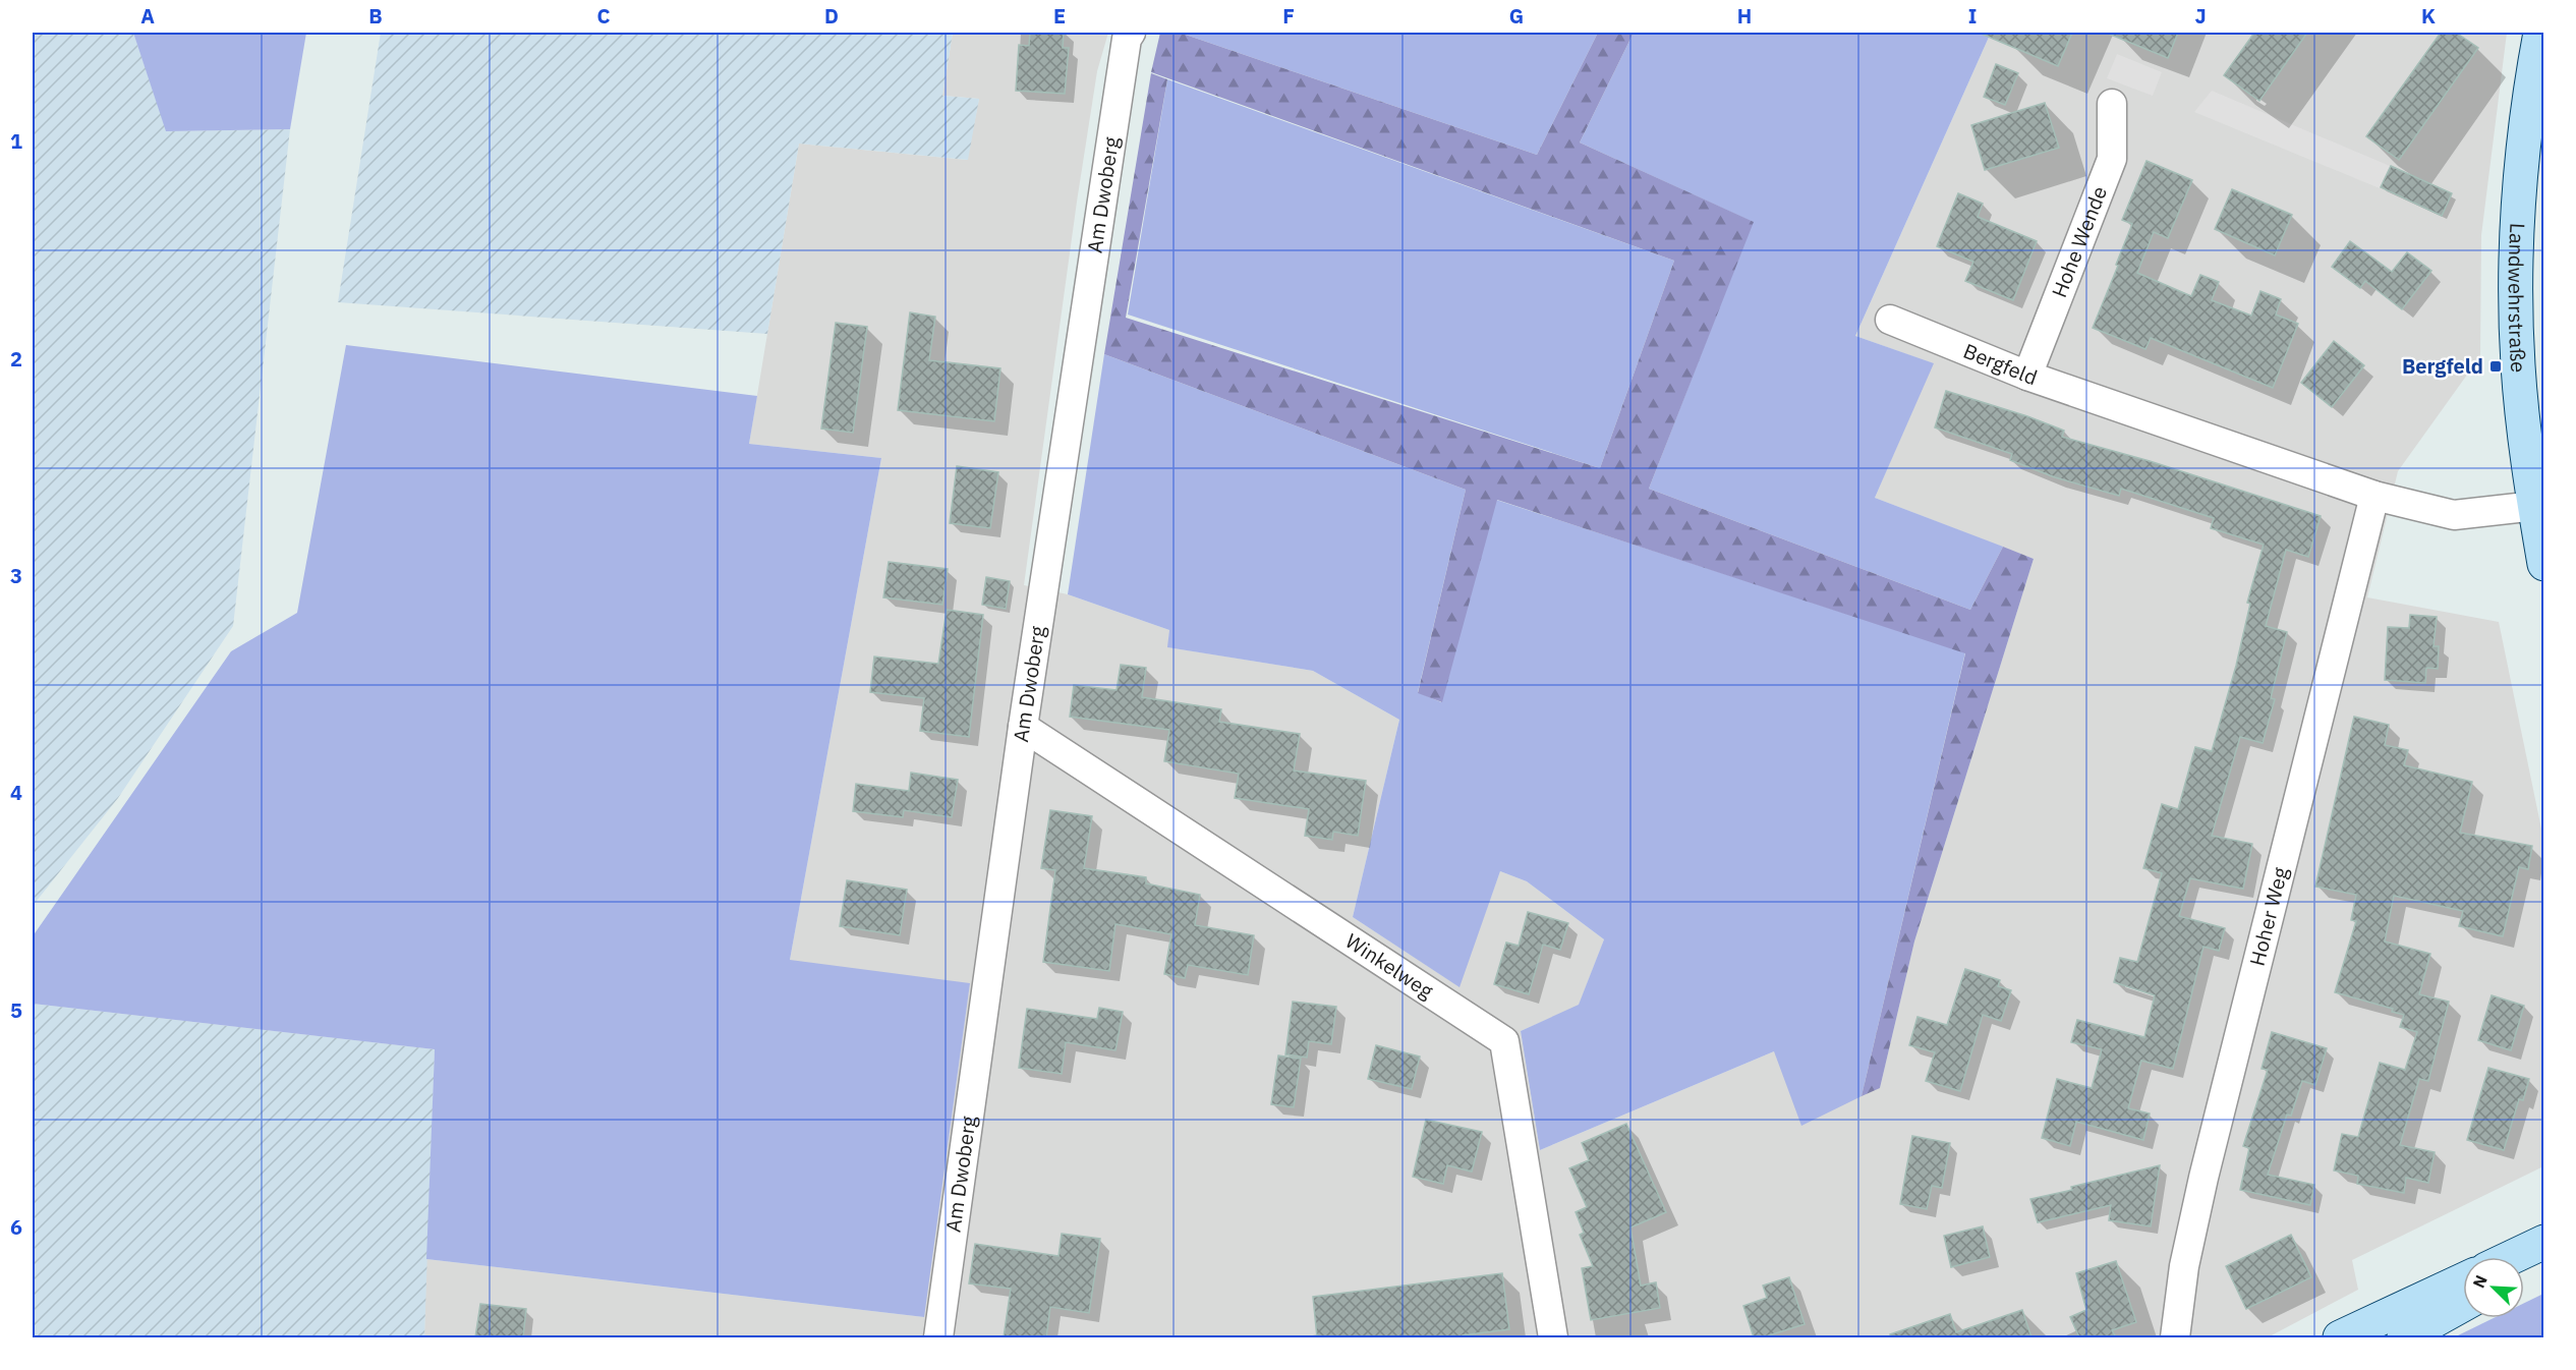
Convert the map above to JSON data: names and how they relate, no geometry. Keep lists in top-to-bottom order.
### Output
{
  "streets": {
    "street": [
      "Am Dwoberg",
      "Hohe Wende",
      "Landwehrstraße",
      "Bergfeld",
      "Hoher Weg",
      "Winkelweg"
    ]
  },
  "crossings": [
    ["Am Dwoberg", "Winkelweg"],
    ["Hohe Wende", "Bergfeld"],
    ["Landwehrstraße", "Bergfeld"],
    ["Bergfeld", "Hoher Weg"]
  ],
  "places": {
    "transit": ["Bergfeld"]
  },
  "north": "top left",
  "grid": {
    "columns": [
      "A",
      "B",
      "C",
      "D",
      "E",
      "F",
      "G",
      "H",
      "I",
      "J",
      "K"
    ],
    "rows": [
      "1",
      "2",
      "3",
      "4",
      "5",
      "6"
    ]
  }
}
